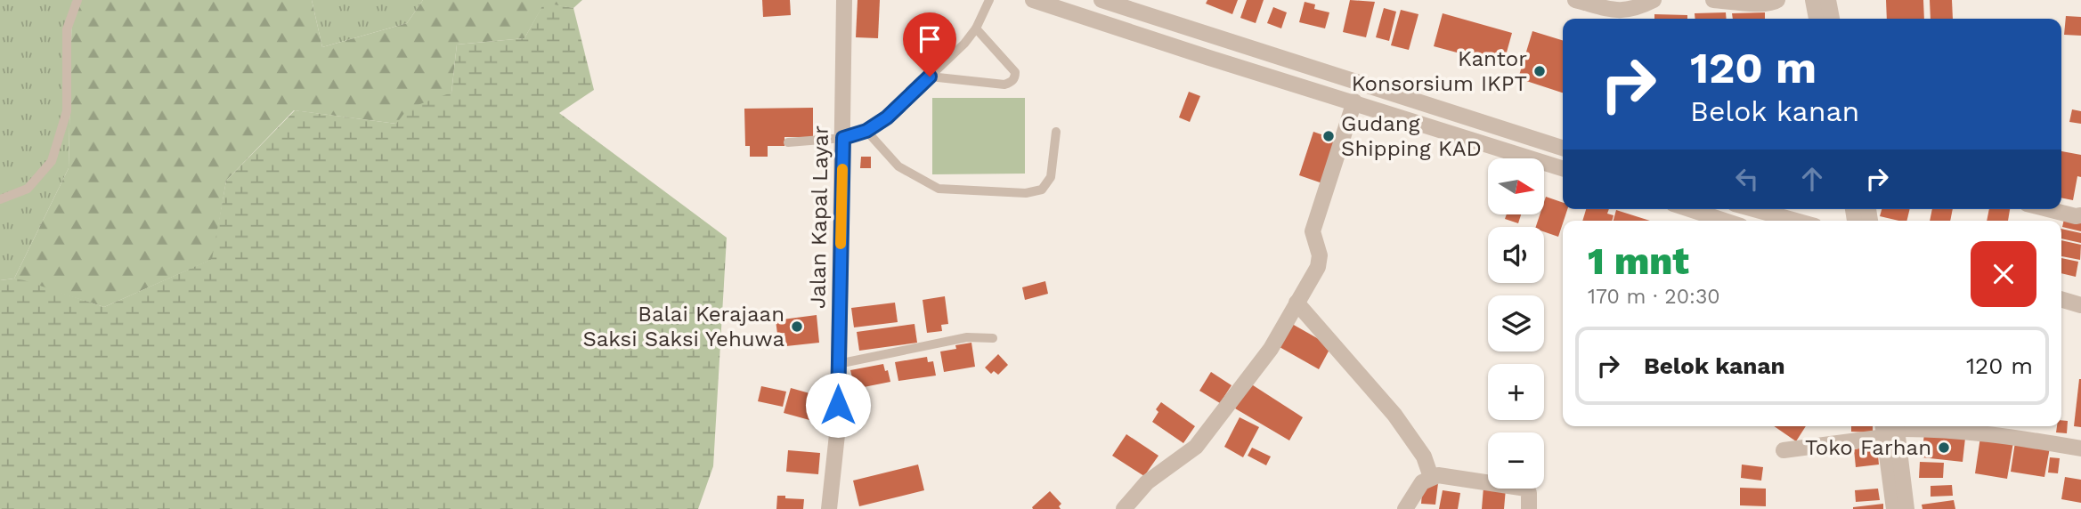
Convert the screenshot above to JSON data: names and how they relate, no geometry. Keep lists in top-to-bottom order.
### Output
{
  "streets": {
    "street": ["Jalan Kapal Layar"]
  },
  "places": [
    "Kantor Konsorsium IKPT",
    "Gudang Shipping KAD",
    "Balai Kerajaan Saksi Saksi Yehuwa",
    "Toko Farhan"
  ],
  "north": "right",
  "page": {
    "turn": ["120 m", "Belok kanan"],
    "map_buttons": ["+", "−"],
    "heading": ["1 mnt", "170 m · 20:30"],
    "list": [
      {
        "name": "Belok kanan",
        "value": "120 m"
      }
    ]
  }
}
